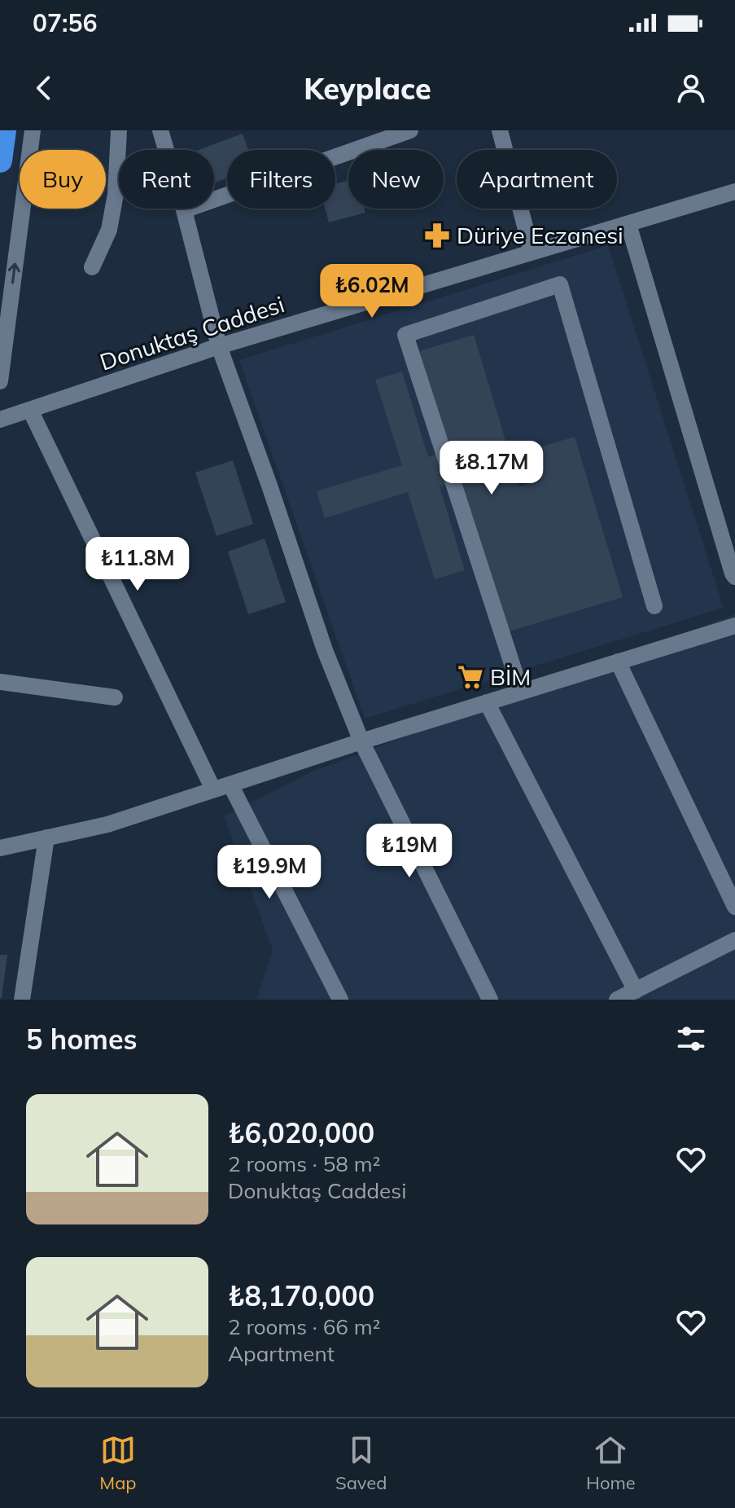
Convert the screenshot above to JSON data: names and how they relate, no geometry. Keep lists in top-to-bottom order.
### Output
{
  "streets": {
    "street": ["Donuktaş Caddesi"]
  },
  "places": {
    "pharmacy": ["Düriye Eczanesi"],
    "supermarket": ["BİM"]
  },
  "page": {
    "status": "07:56",
    "header": "Keyplace",
    "chip": [
      "Buy",
      "Rent",
      "Filters",
      "New",
      "Apartment"
    ],
    "price": [
      "₺6.02M",
      "₺8.17M",
      "₺11.8M",
      "₺19M",
      "₺19.9M"
    ],
    "heading": "5 homes",
    "list": [
      {
        "name": "₺6,020,000",
        "note": "2 rooms · 58 m² · Donuktaş Caddesi"
      },
      {
        "name": "₺8,170,000",
        "note": "2 rooms · 66 m² · Apartment"
      }
    ],
    "tabs": ["Map", "Saved", "Home"]
  }
}
